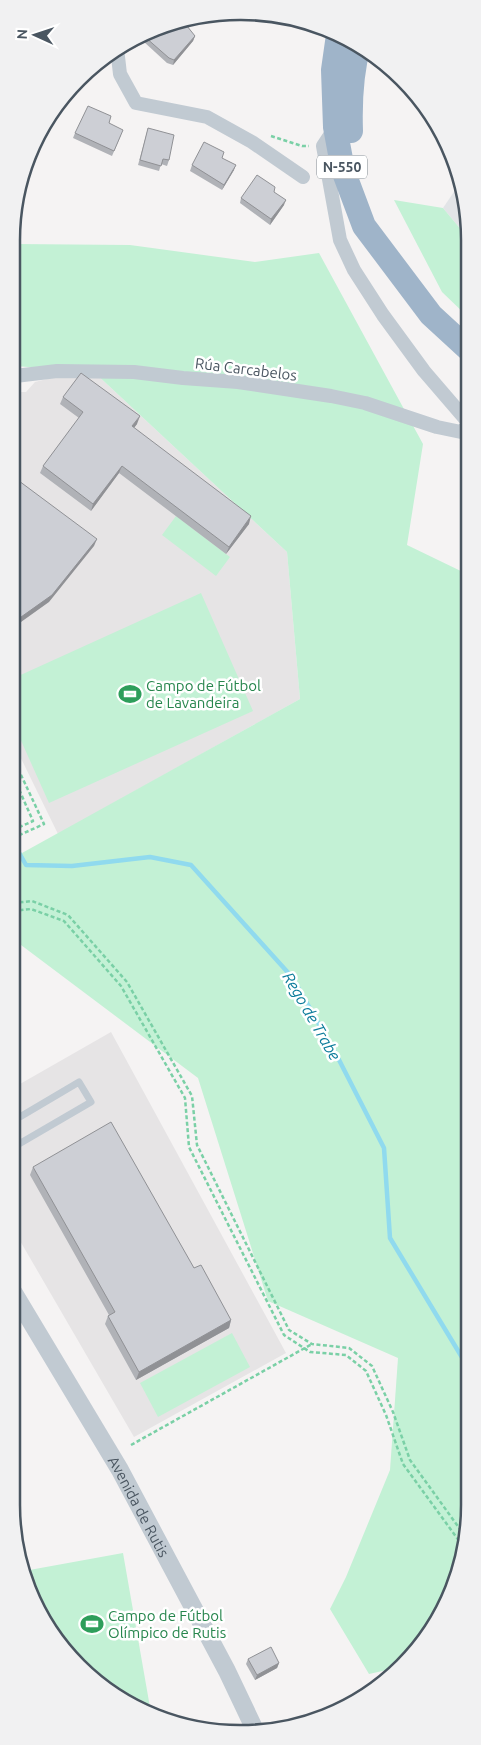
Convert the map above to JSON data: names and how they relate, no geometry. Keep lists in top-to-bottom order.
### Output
{
  "streets": {
    "highway": ["N-550"],
    "street": ["Rúa Carcabelos", "Avenida de Rutis"]
  },
  "water": ["Rego de Trabe"],
  "places": {
    "sports": ["Campo de Fútbol de Lavandeira", "Campo de Fútbol Olímpico de Rutis"]
  },
  "north": "left"
}
